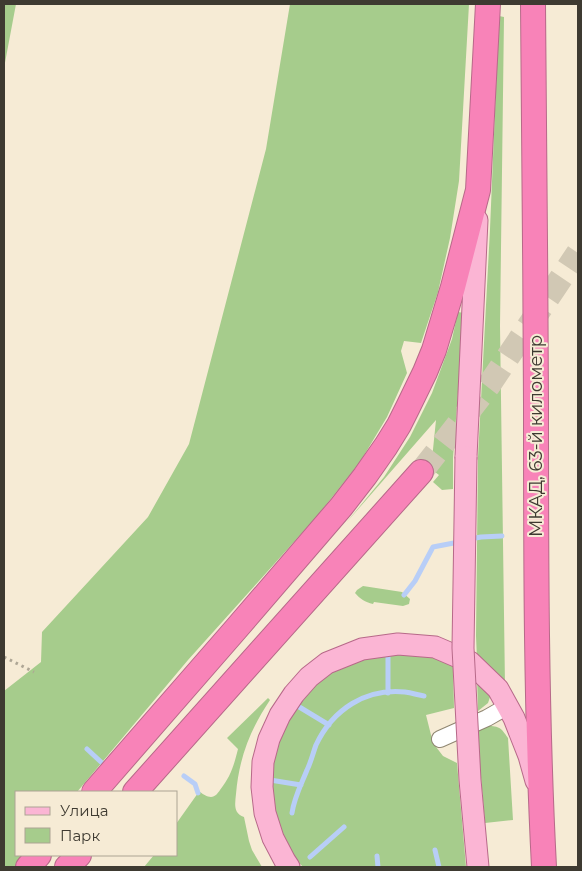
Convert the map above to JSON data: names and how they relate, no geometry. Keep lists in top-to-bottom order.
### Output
{
  "streets": {
    "highway": ["МКАД, 63-й километр"]
  },
  "legend": ["Улица", "Парк"]
}
